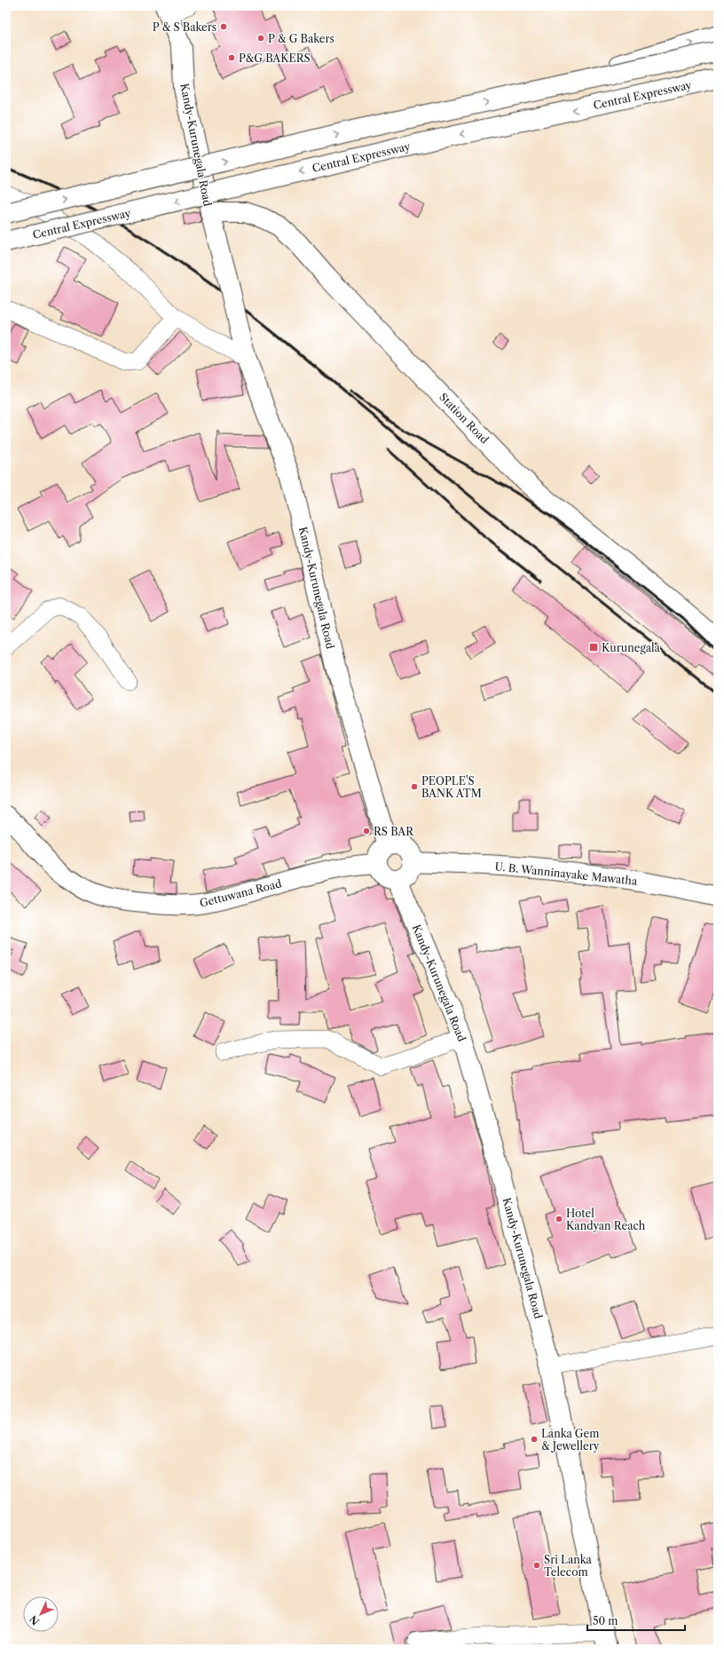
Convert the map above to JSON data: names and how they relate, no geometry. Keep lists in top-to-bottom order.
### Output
{
  "streets": {
    "main road": [
      "Central Expressway",
      "Kandy-Kurunegala Road",
      "Station Road",
      "U. B. Wanninayake Mawatha",
      "Gettuwana Road"
    ]
  },
  "crossings": [
    ["Kandy-Kurunegala Road", "Station Road"],
    ["Kandy-Kurunegala Road", "U. B. Wanninayake Mawatha"],
    ["Kandy-Kurunegala Road", "Gettuwana Road"],
    ["U. B. Wanninayake Mawatha", "Gettuwana Road"]
  ],
  "places": {
    "other": [
      "P & S Bakers",
      "P & G Bakers",
      "P&G BAKERS",
      "PEOPLE'S BANK ATM",
      "RS BAR",
      "Hotel Kandyan Reach",
      "Lanka Gem & Jewellery",
      "Sri Lanka Telecom"
    ],
    "transit": ["Kurunegala"]
  },
  "scale_bar": "50 m",
  "north": "bottom left"
}
